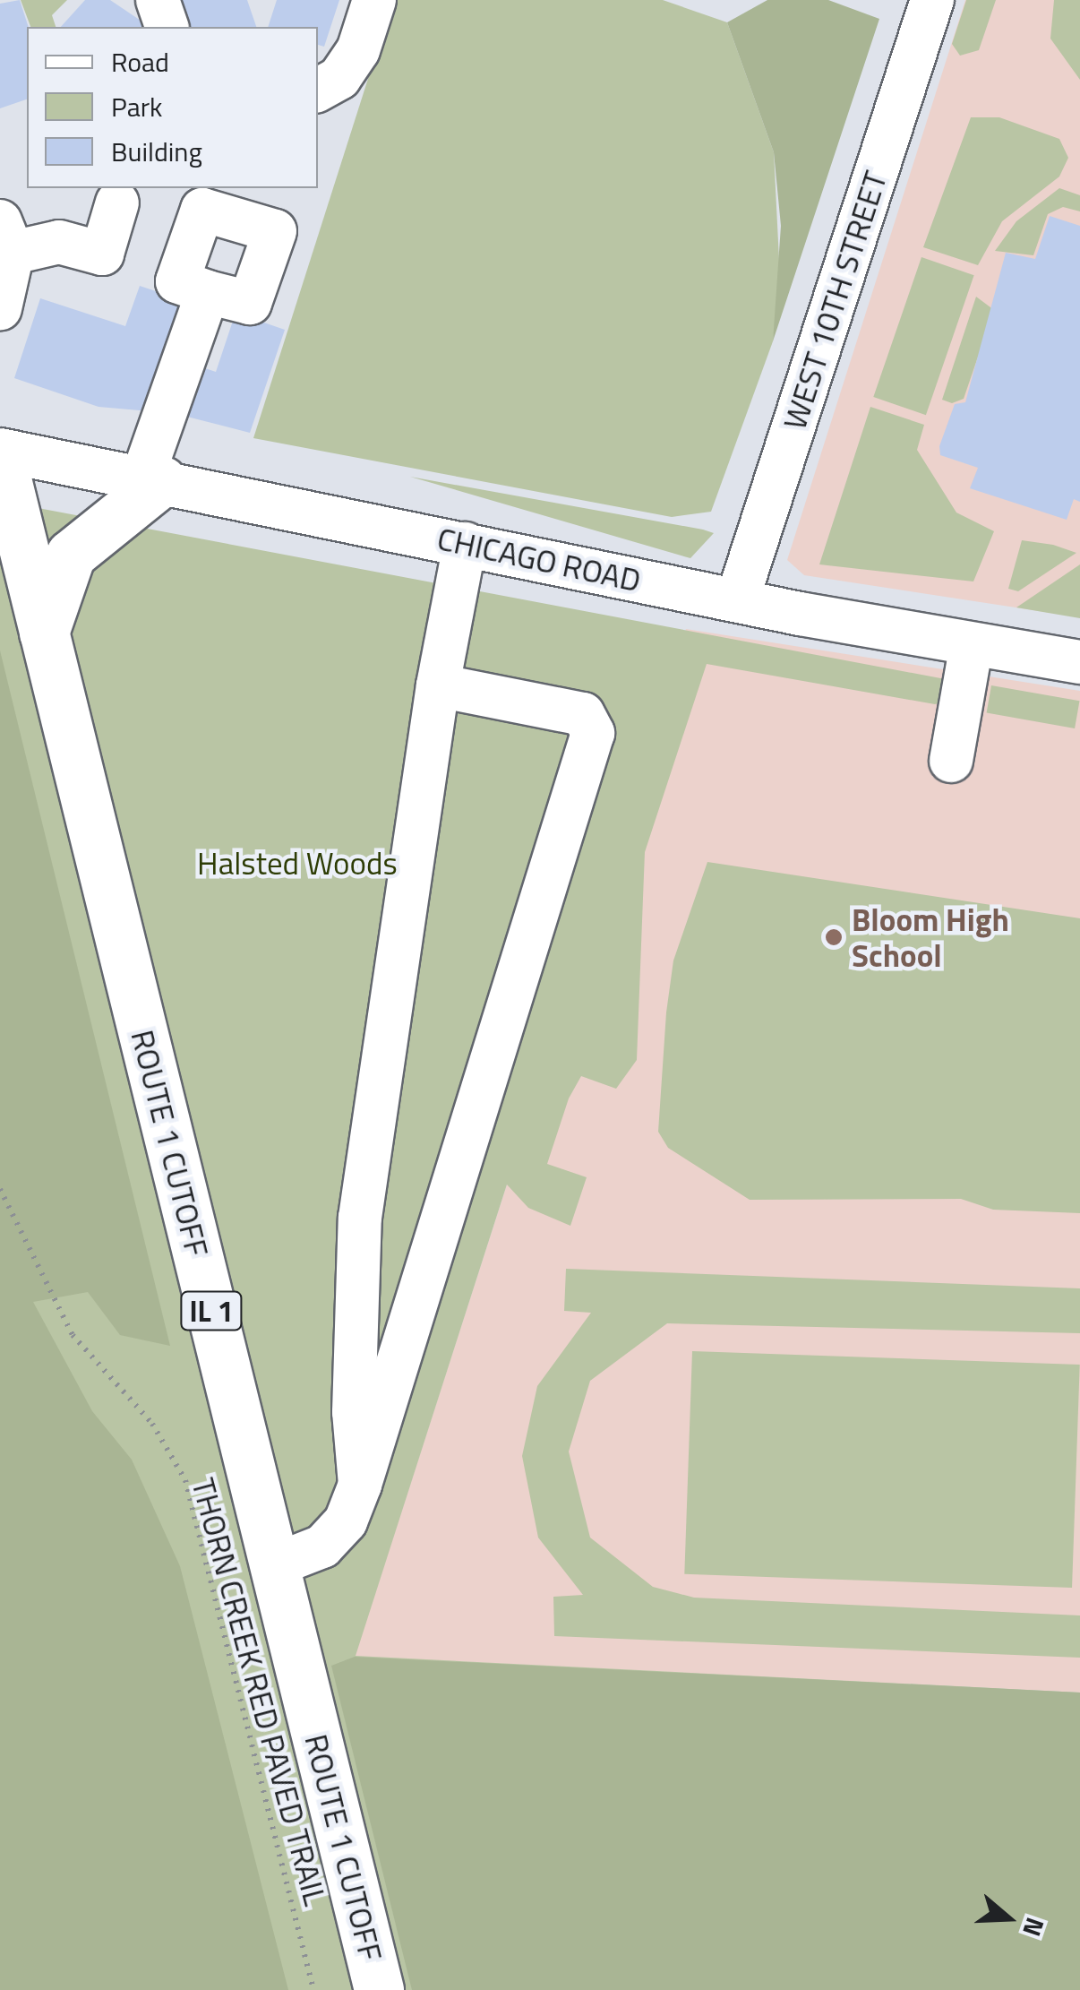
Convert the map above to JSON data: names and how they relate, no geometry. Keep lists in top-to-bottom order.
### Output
{
  "streets": {
    "main road": ["ROUTE 1 CUTOFF", "IL 1"],
    "street": ["WEST 10TH STREET", "CHICAGO ROAD"],
    "path": ["THORN CREEK RED PAVED TRAIL"]
  },
  "crossings": [
    ["WEST 10TH STREET", "CHICAGO ROAD"],
    ["CHICAGO ROAD", "ROUTE 1 CUTOFF"]
  ],
  "parks": ["Halsted Woods"],
  "places": ["Bloom High School"],
  "legend": ["Road", "Park", "Building"],
  "north": "right"
}
